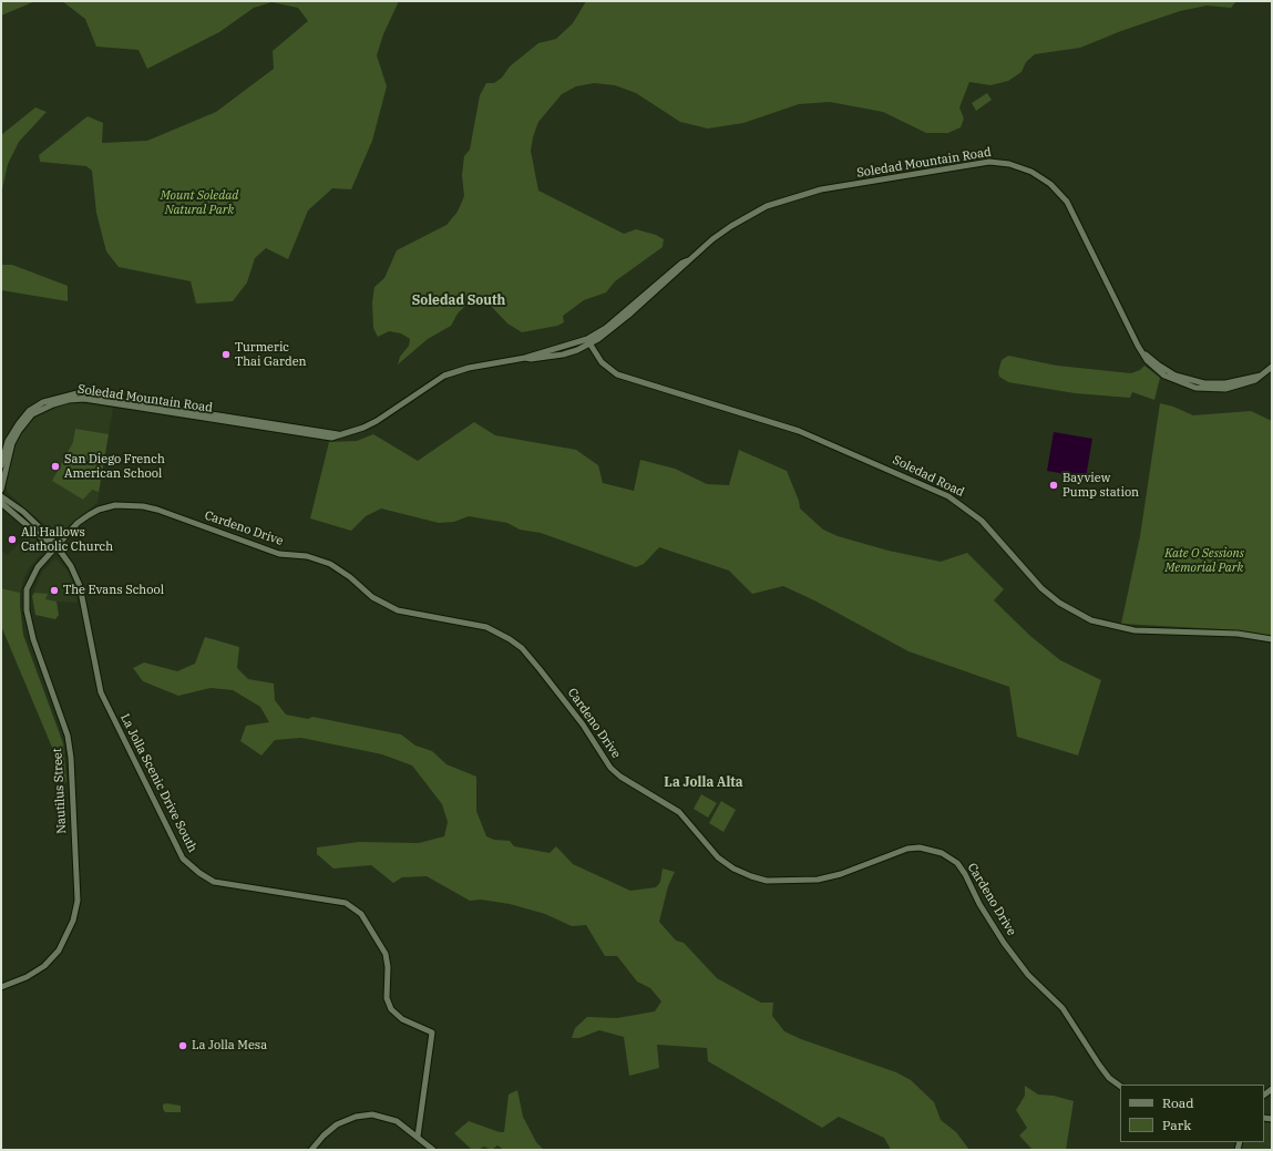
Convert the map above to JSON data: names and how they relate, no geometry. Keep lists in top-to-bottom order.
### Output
{
  "streets": {
    "street": [
      "Soledad Mountain Road",
      "Soledad Road",
      "Cardeno Drive",
      "La Jolla Scenic Drive South",
      "Nautilus Street"
    ]
  },
  "crossings": [
    ["Soledad Mountain Road", "Soledad Road"],
    ["Cardeno Drive", "La Jolla Scenic Drive South"],
    ["Cardeno Drive", "Nautilus Street"],
    ["La Jolla Scenic Drive South", "Nautilus Street"]
  ],
  "districts": ["Soledad South", "La Jolla Alta"],
  "parks": ["Mount Soledad Natural Park", "Kate O Sessions Memorial Park"],
  "places": [
    "Turmeric Thai Garden",
    "San Diego French American School",
    "Bayview Pump station",
    "All Hallows Catholic Church",
    "The Evans School",
    "La Jolla Mesa"
  ],
  "legend": ["Road", "Park"]
}
